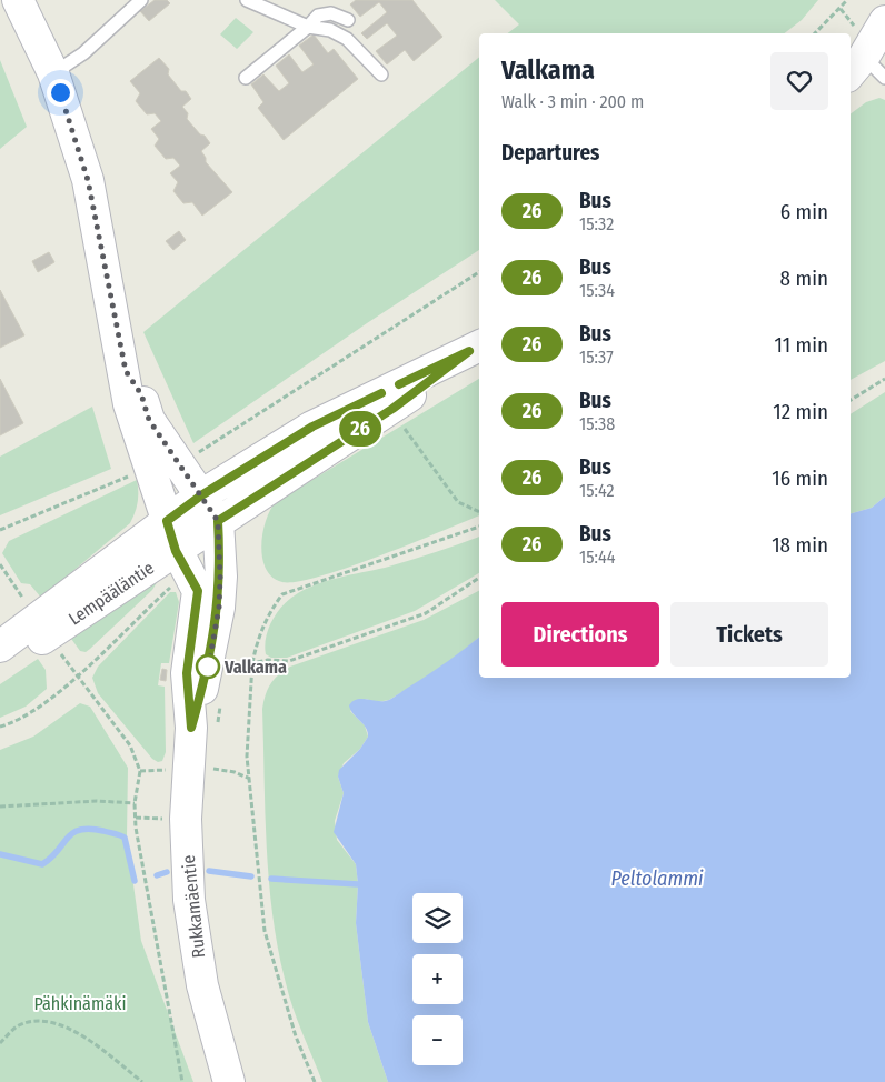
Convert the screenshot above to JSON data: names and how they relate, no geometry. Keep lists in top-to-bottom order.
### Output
{
  "streets": {
    "main road": ["Lempääläntie", "Rukkamäentie"]
  },
  "crossings": [
    ["Lempääläntie", "Rukkamäentie"]
  ],
  "water": ["Peltolammi"],
  "parks": ["Pähkinämäki"],
  "places": ["Valkama"],
  "lines": ["bus line 26"],
  "page": {
    "on_map": "26",
    "heading": [
      ["Valkama", "Walk · 3 min · 200 m"],
      "Departures"
    ],
    "list": [
      {
        "mark": "26",
        "name": "Bus",
        "note": "15:32",
        "value": "6 min"
      },
      {
        "mark": "26",
        "name": "Bus",
        "note": "15:34",
        "value": "8 min"
      },
      {
        "mark": "26",
        "name": "Bus",
        "note": "15:37",
        "value": "11 min"
      },
      {
        "mark": "26",
        "name": "Bus",
        "note": "15:38",
        "value": "12 min"
      },
      {
        "mark": "26",
        "name": "Bus",
        "note": "15:42",
        "value": "16 min"
      },
      {
        "mark": "26",
        "name": "Bus",
        "note": "15:44",
        "value": "18 min"
      }
    ],
    "buttons": ["Directions", "Tickets"],
    "map_buttons": ["+", "−"]
  }
}
